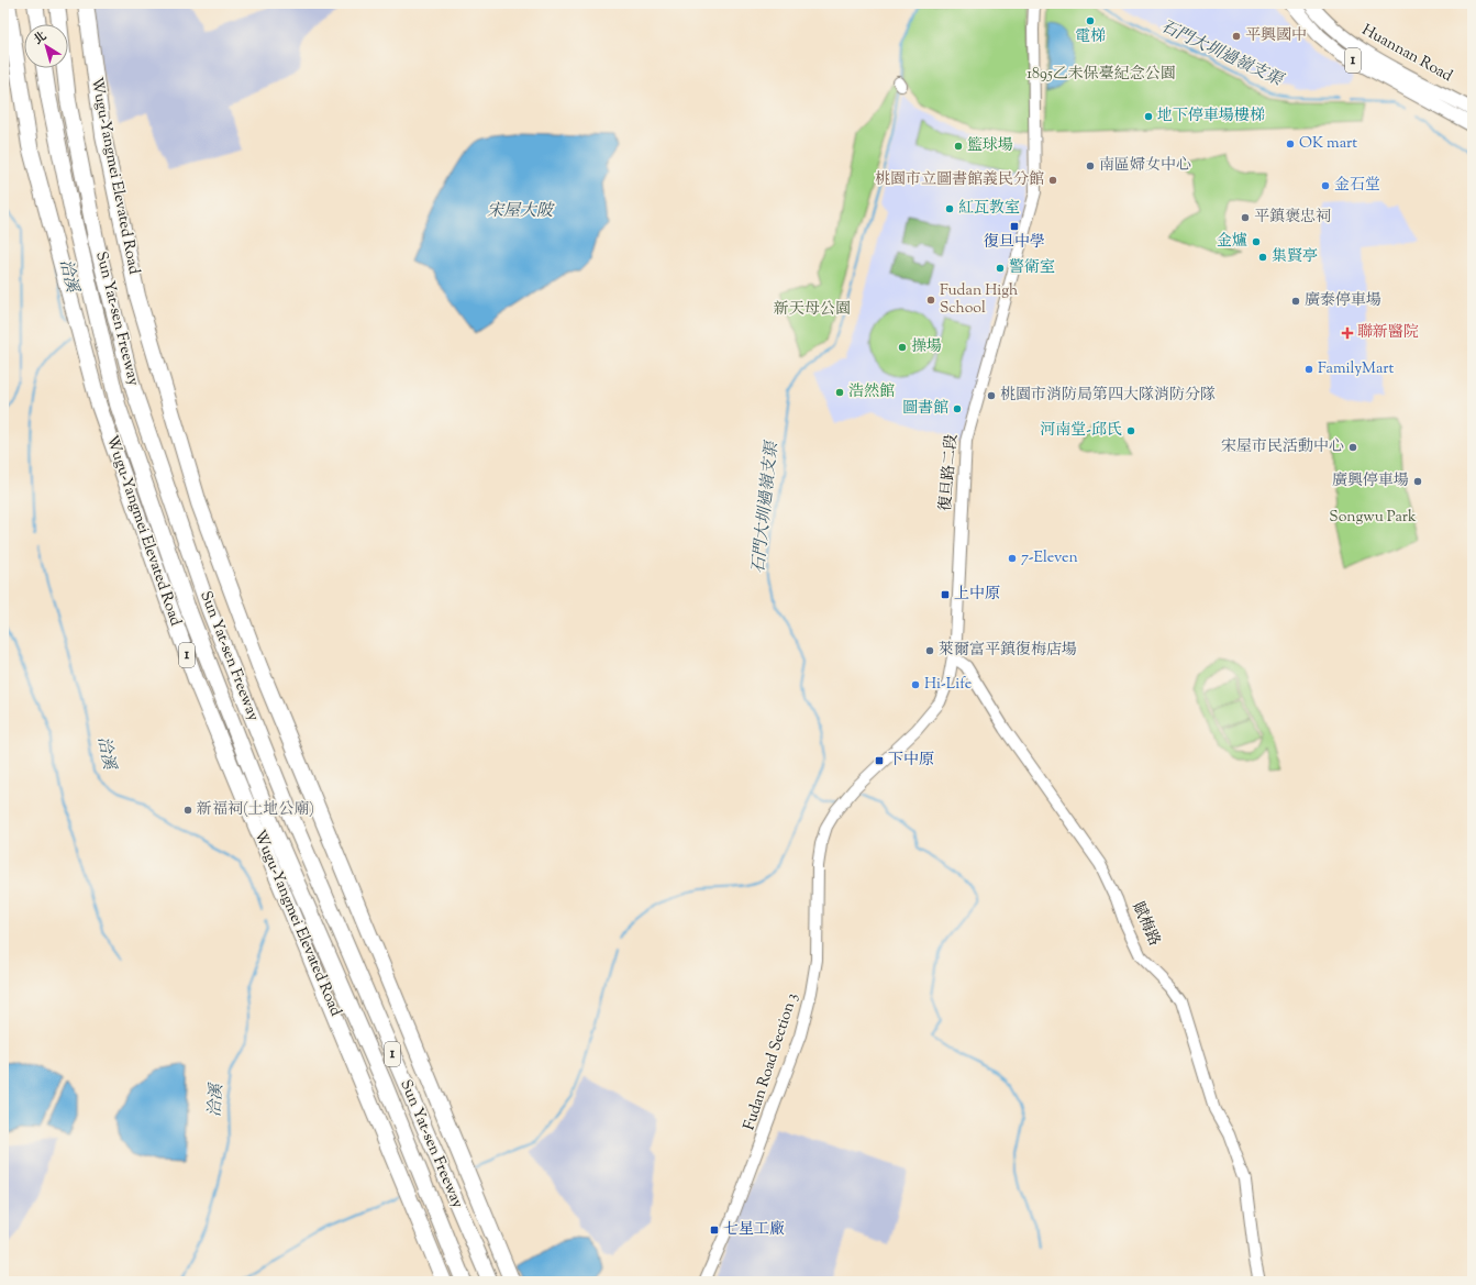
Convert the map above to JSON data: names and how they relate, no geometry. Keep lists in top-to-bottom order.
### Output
{
  "streets": {
    "highway": ["1", "Wugu-Yangmei Elevated Road", "Sun Yat-sen Freeway"],
    "main road": ["Huannan Road"],
    "street": ["賦梅路", "Fudan Road Section 3"]
  },
  "crossings": [
    ["賦梅路", "Fudan Road Section 3"]
  ],
  "water": ["石門大圳過嶺支渠", "宋屋大陂", "洽溪"],
  "parks": ["1895乙未保臺紀念公園", "新天母公園", "Songwu Park"],
  "places": {
    "other": [
      "電梯",
      "平興國中",
      "地下停車場樓梯",
      "OK mart",
      "籃球場",
      "南區婦女中心",
      "桃園市立圖書館義民分館",
      "金石堂",
      "紅瓦教室",
      "平鎮褒忠祠",
      "金爐",
      "集賢亭",
      "警衛室",
      "Fudan High School",
      "廣泰停車場",
      "操場",
      "FamilyMart",
      "浩然館",
      "桃園市消防局第四大隊消防分隊",
      "圖書館",
      "河南堂-邱氏",
      "宋屋市民活動中心",
      "廣興停車場",
      "7-Eleven",
      "萊爾富平鎮復梅店場",
      "Hi-Life",
      "新福祠(土地公廟)"
    ],
    "transit": [
      "復旦中學",
      "上中原",
      "下中原",
      "七星工廠"
    ],
    "health": ["聯新醫院"]
  },
  "north": "top left"
}
